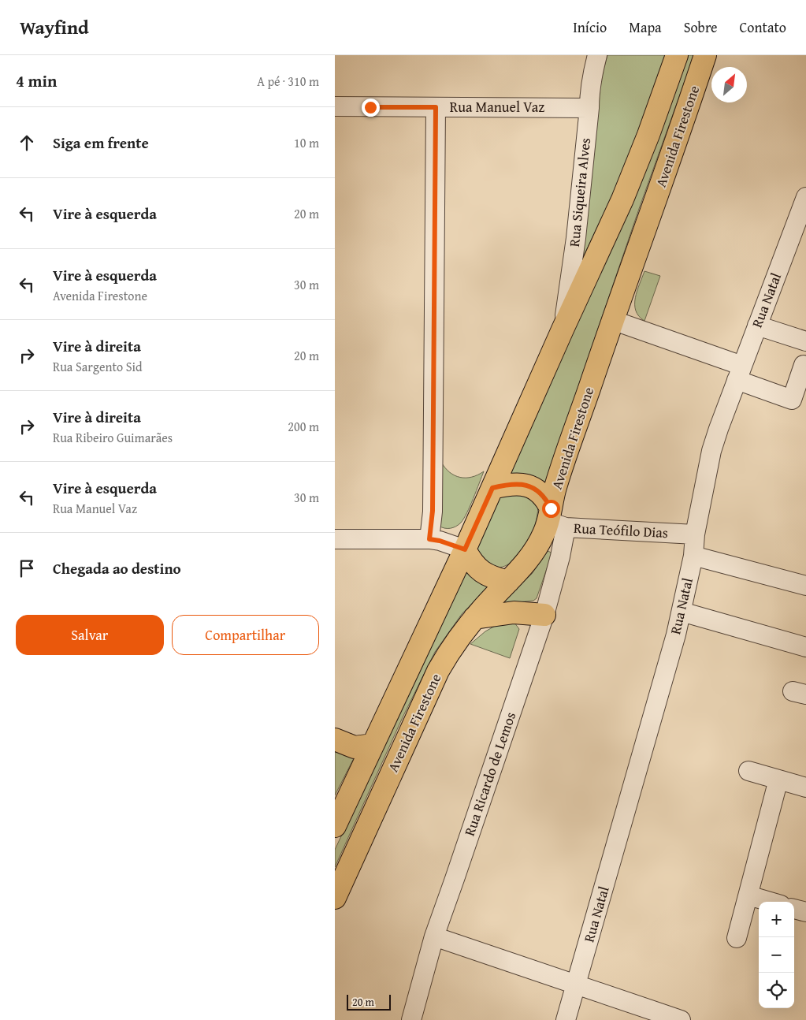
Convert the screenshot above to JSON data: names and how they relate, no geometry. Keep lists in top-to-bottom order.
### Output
{
  "streets": {
    "main road": ["Avenida Firestone"],
    "street": [
      "Rua Manuel Vaz",
      "Rua Siqueira Alves",
      "Rua Natal",
      "Rua Teófilo Dias",
      "Rua Ricardo de Lemos"
    ]
  },
  "crossings": [
    ["Rua Manuel Vaz", "Rua Siqueira Alves"],
    ["Avenida Firestone", "Rua Siqueira Alves"],
    ["Avenida Firestone", "Rua Teófilo Dias"],
    ["Avenida Firestone", "Rua Ricardo de Lemos"],
    ["Rua Natal", "Rua Teófilo Dias"],
    ["Rua Teófilo Dias", "Rua Ricardo de Lemos"]
  ],
  "scale_bar": "20 m",
  "north": "top right",
  "page": {
    "header": "Wayfind",
    "nav": [
      "Início",
      "Mapa",
      "Sobre",
      "Contato"
    ],
    "heading": ["4 min", "A pé · 310 m"],
    "list": [
      ["Siga em frente", "10 m"],
      ["Vire à esquerda", "20 m"],
      ["Vire à esquerda", "Avenida Firestone", "30 m"],
      ["Vire à direita", "Rua Sargento Sid", "20 m"],
      ["Vire à direita", "Rua Ribeiro Guimarães", "200 m"],
      ["Vire à esquerda", "Rua Manuel Vaz", "30 m"],
      "Chegada ao destino"
    ],
    "buttons": ["Salvar", "Compartilhar"],
    "map_buttons": ["+", "−"],
    "scale": "20 m"
  }
}
